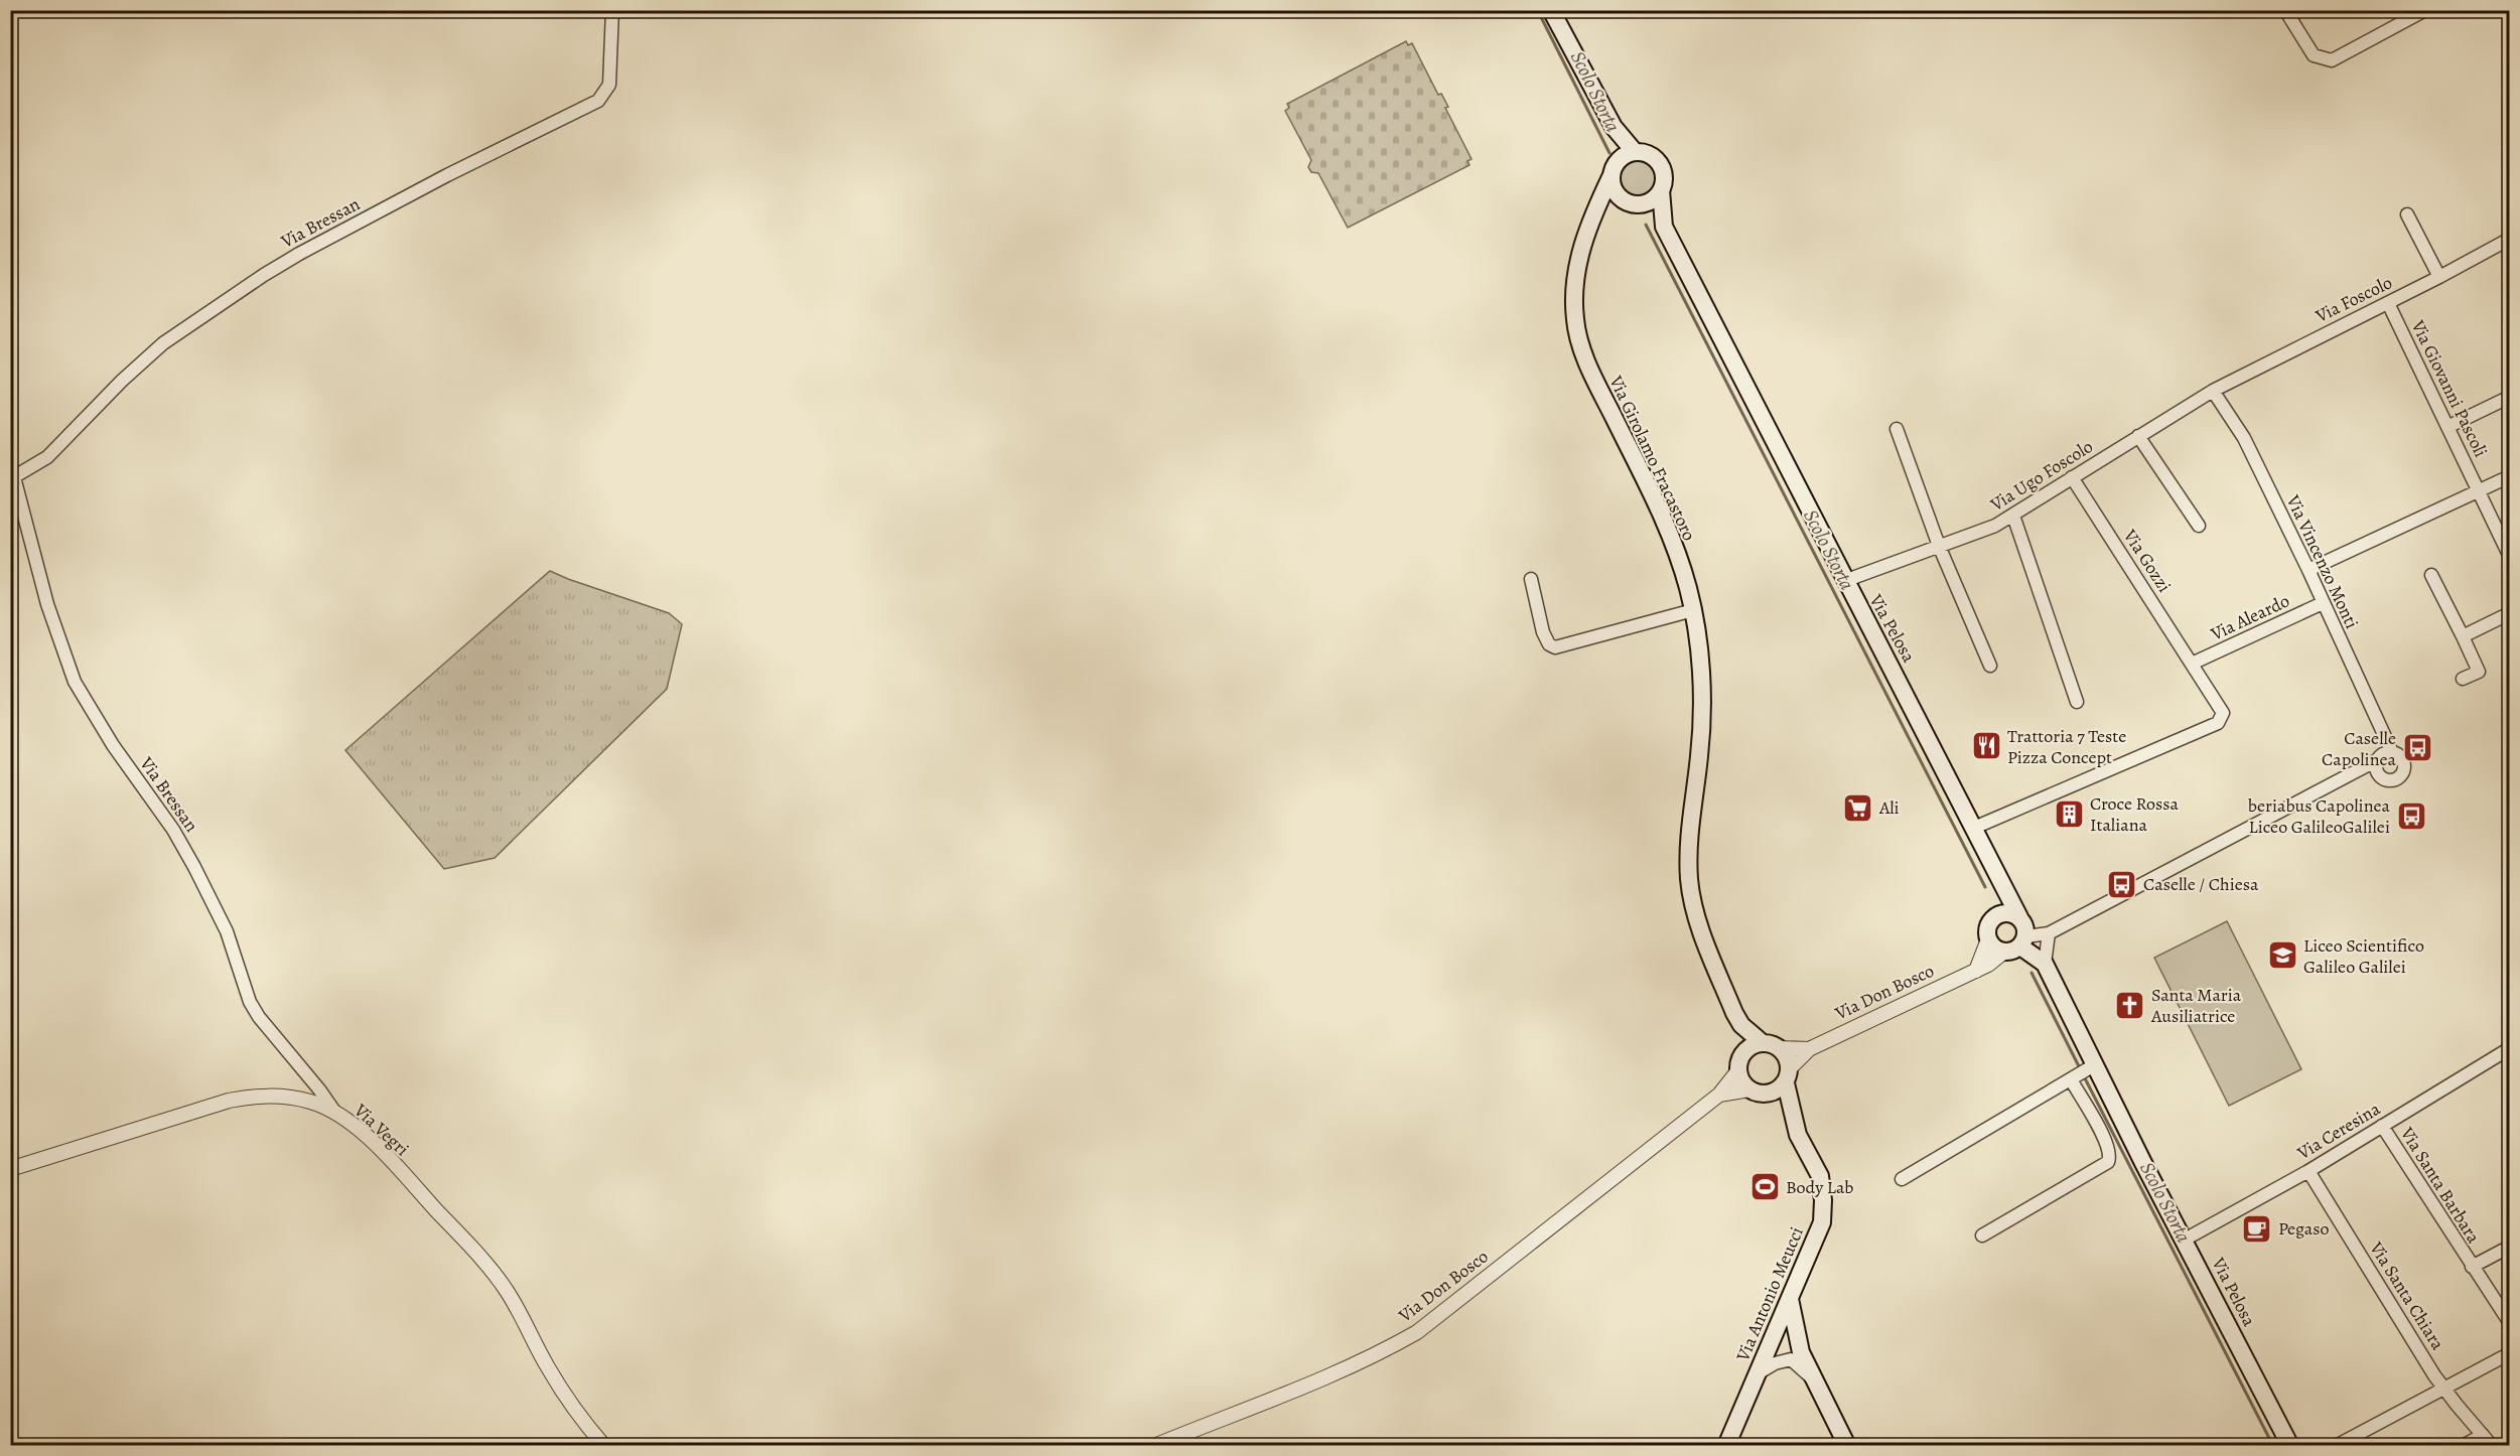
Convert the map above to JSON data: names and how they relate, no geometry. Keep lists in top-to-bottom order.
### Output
{
  "streets": {
    "main road": [
      "Via Girolamo Fracastoro",
      "Via Pelosa",
      "Via Don Bosco",
      "Via Antonio Meucci"
    ],
    "street": [
      "Via Bressan",
      "Via Foscolo",
      "Via Giovanni Pascoli",
      "Via Ugo Foscolo",
      "Via Gozzi",
      "Via Vincenzo Monti",
      "Via Aleardo",
      "Via Vegri",
      "Via Ceresina",
      "Via Santa Barbara",
      "Via Santa Chiara"
    ]
  },
  "crossings": [
    ["Via Bressan", "Via Vegri"],
    ["Via Foscolo", "Via Giovanni Pascoli"],
    ["Via Foscolo", "Via Ugo Foscolo"],
    ["Via Foscolo", "Via Vincenzo Monti"],
    ["Via Girolamo Fracastoro", "Via Pelosa"],
    ["Via Girolamo Fracastoro", "Via Don Bosco"],
    ["Via Girolamo Fracastoro", "Via Antonio Meucci"],
    ["Via Ugo Foscolo", "Via Gozzi"],
    ["Via Ugo Foscolo", "Via Vincenzo Monti"],
    ["Via Ugo Foscolo", "Via Pelosa"],
    ["Via Gozzi", "Via Aleardo"],
    ["Via Gozzi", "Via Pelosa"],
    ["Via Vincenzo Monti", "Via Aleardo"],
    ["Via Pelosa", "Via Don Bosco"],
    ["Via Pelosa", "Via Ceresina"],
    ["Via Don Bosco", "Via Antonio Meucci"],
    ["Via Ceresina", "Via Santa Barbara"],
    ["Via Ceresina", "Via Santa Chiara"]
  ],
  "water": ["Scolo Storta"],
  "places": {
    "restaurant": ["Trattoria 7 Teste Pizza Concept"],
    "bus stop": ["Caselle Capolinea", "beriabus Capolinea Liceo GalileoGalilei", "Caselle / Chiesa"],
    "supermarket": ["Ali"],
    "building": ["Croce Rossa Italiana"],
    "school or university": ["Liceo Scientifico Galileo Galilei"],
    "church": ["Santa Maria Ausiliatrice"],
    "sports": ["Body Lab"],
    "cafe": ["Pegaso"]
  }
}
